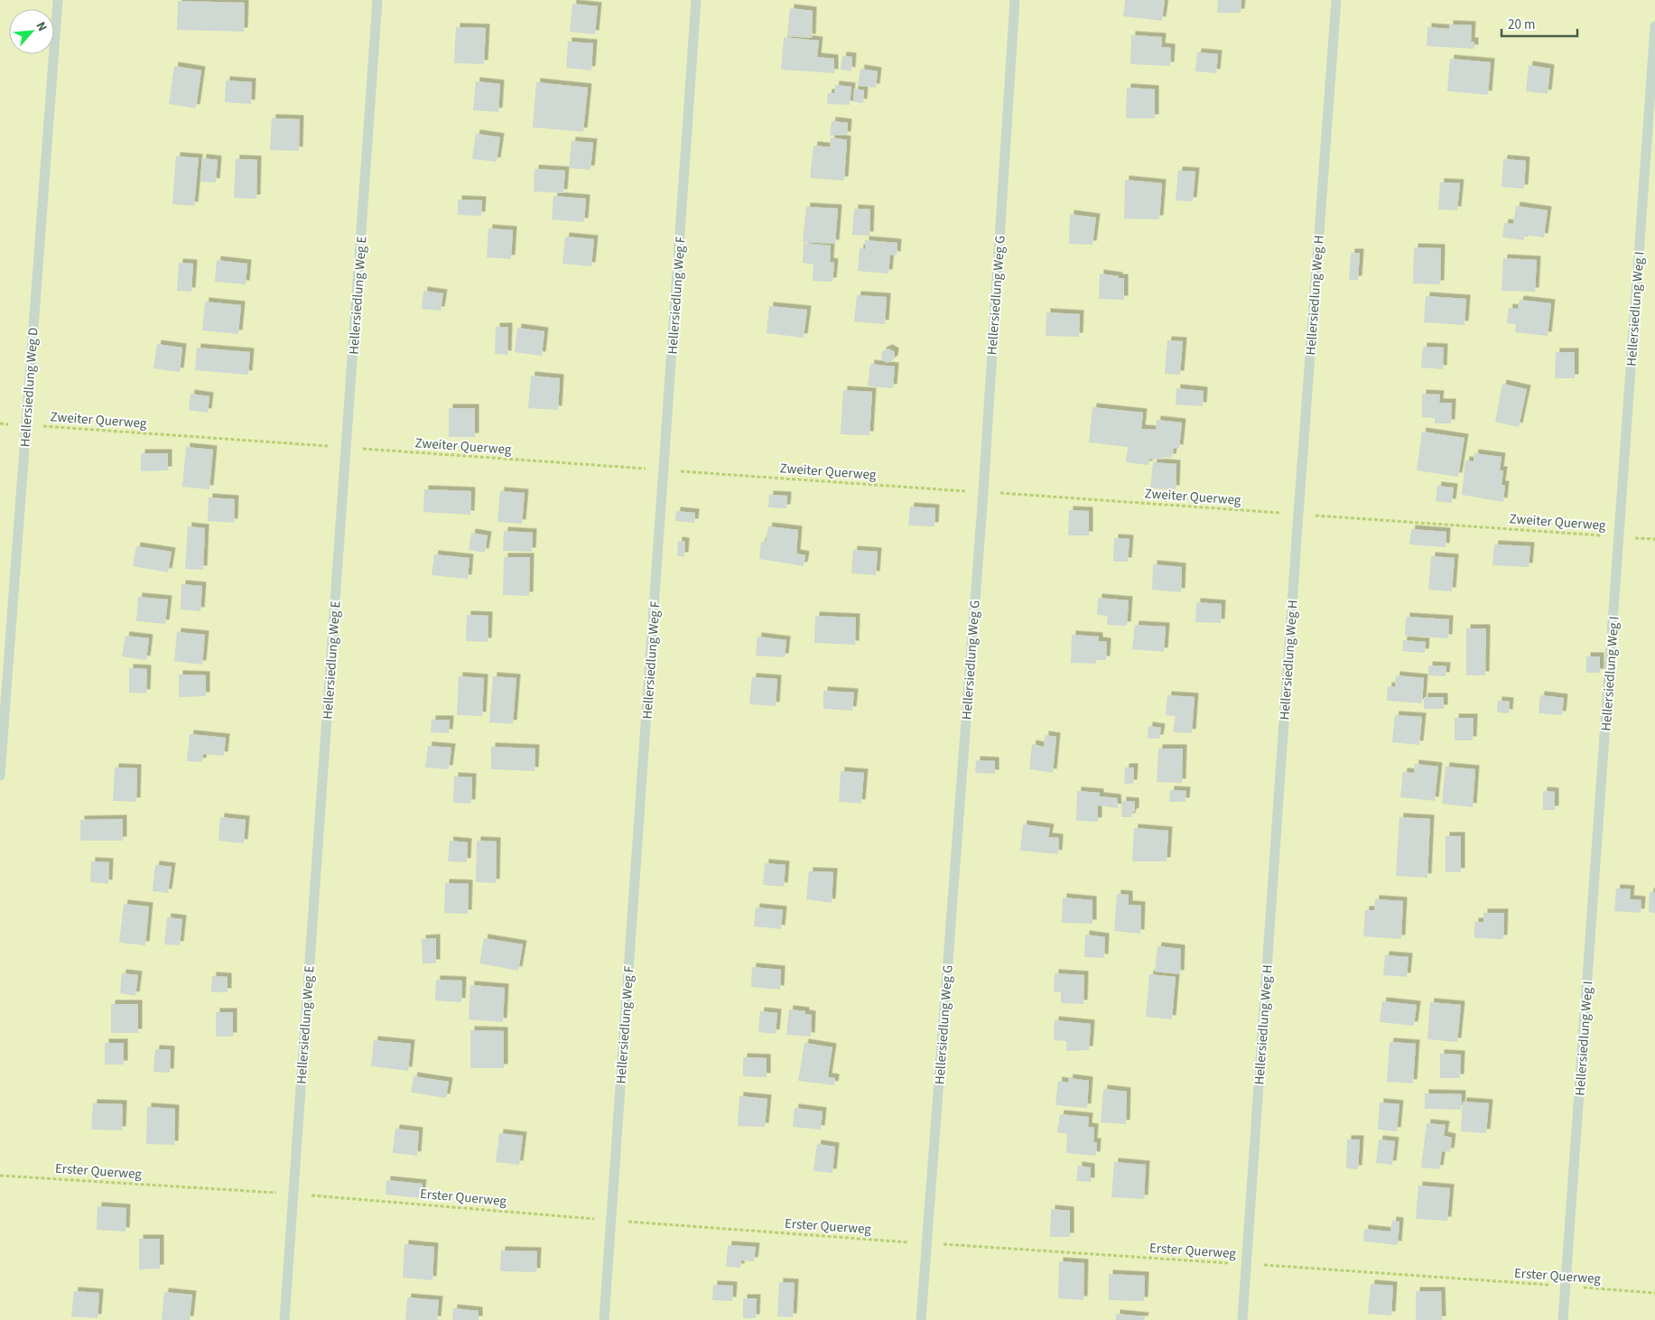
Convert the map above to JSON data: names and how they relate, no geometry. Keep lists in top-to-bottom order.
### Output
{
  "streets": {
    "lane": [
      "Hellersiedlung Weg E",
      "Hellersiedlung Weg F",
      "Hellersiedlung Weg G",
      "Hellersiedlung Weg H",
      "Hellersiedlung Weg I",
      "Hellersiedlung Weg D"
    ],
    "path": ["Zweiter Querweg", "Erster Querweg"]
  },
  "crossings": [
    ["Hellersiedlung Weg E", "Zweiter Querweg"],
    ["Hellersiedlung Weg E", "Erster Querweg"],
    ["Hellersiedlung Weg F", "Zweiter Querweg"],
    ["Hellersiedlung Weg F", "Erster Querweg"],
    ["Hellersiedlung Weg G", "Zweiter Querweg"],
    ["Hellersiedlung Weg G", "Erster Querweg"],
    ["Hellersiedlung Weg H", "Zweiter Querweg"],
    ["Hellersiedlung Weg H", "Erster Querweg"],
    ["Hellersiedlung Weg I", "Zweiter Querweg"],
    ["Hellersiedlung Weg I", "Erster Querweg"],
    ["Hellersiedlung Weg D", "Zweiter Querweg"]
  ],
  "scale_bar": "20 m",
  "north": "top right"
}
